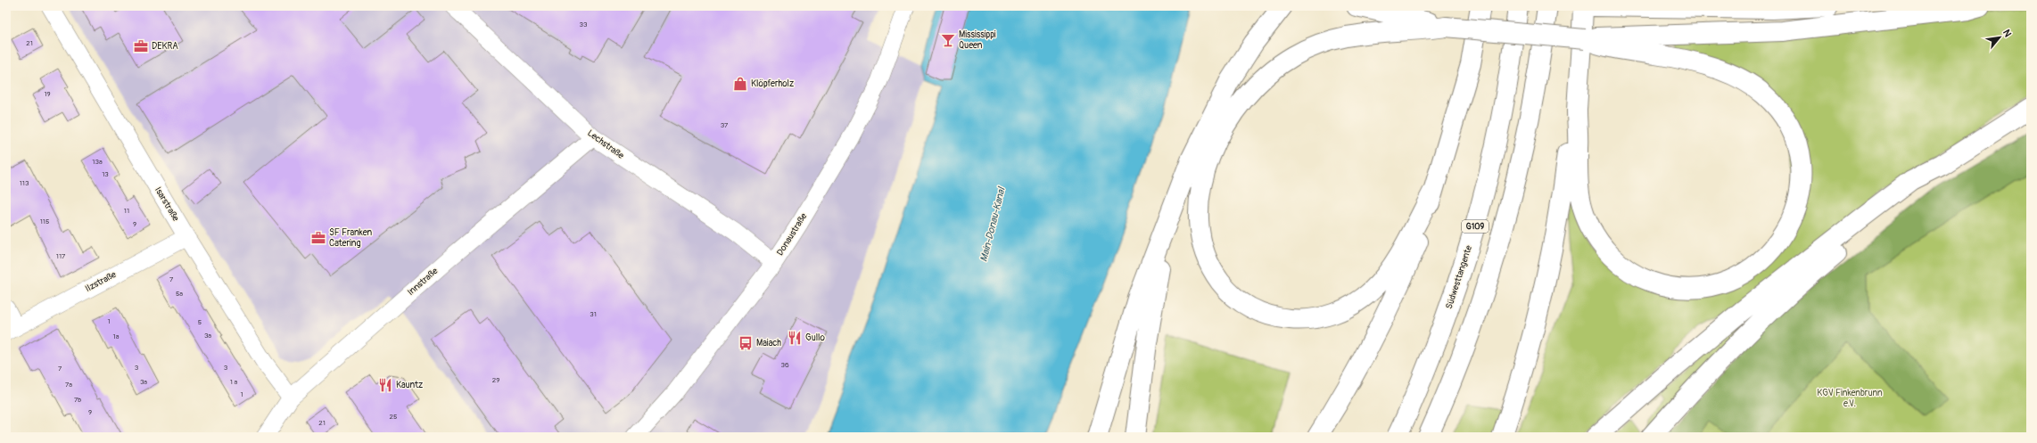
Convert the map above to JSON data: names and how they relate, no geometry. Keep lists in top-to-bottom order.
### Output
{
  "streets": {
    "highway": ["G109", "Südwesttangente"],
    "street": [
      "Lechstraße",
      "Isarstraße",
      "Donaustraße",
      "Ilzstraße",
      "Innstraße"
    ]
  },
  "crossings": [
    ["Lechstraße", "Donaustraße"],
    ["Lechstraße", "Innstraße"],
    ["Isarstraße", "Ilzstraße"],
    ["Isarstraße", "Innstraße"]
  ],
  "water": ["Main-Donau-Kanal"],
  "parks": ["KGV Finkenbrunn e.V."],
  "places": {
    "bar": ["Mississippi Queen"],
    "office": ["DEKRA", "SF Franken Catering"],
    "shop": ["Klöpferholz"],
    "restaurant": ["Gullo", "Kauntz"],
    "bus stop": ["Maiach"]
  },
  "house_numbers": [
    "33",
    "21",
    "19",
    "37",
    "13a",
    "13",
    "113",
    "11",
    "115",
    "9",
    "117",
    "7",
    "5a",
    "31",
    "1",
    "5",
    "3a",
    "1a",
    "36",
    "3",
    "3",
    "7",
    "29",
    "3a",
    "1 a",
    "7a",
    "1",
    "7b",
    "9",
    "25",
    "21"
  ],
  "north": "top right"
}
